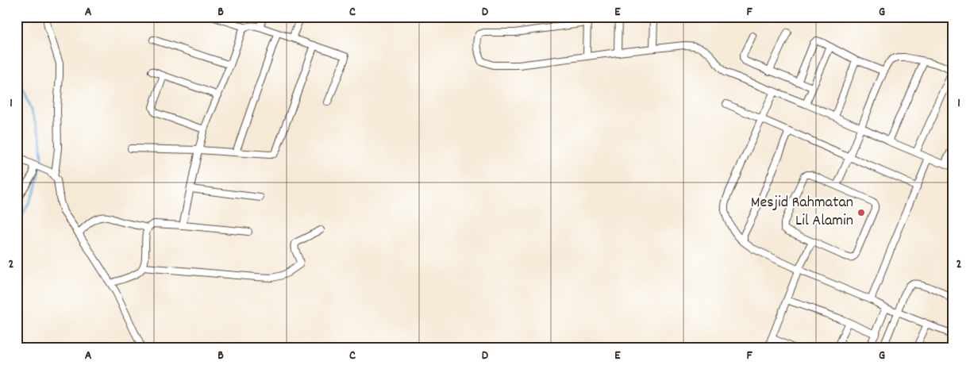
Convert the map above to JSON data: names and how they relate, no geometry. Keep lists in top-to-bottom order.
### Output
{
  "places": ["Mesjid Rahmatan Lil Alamin"],
  "grid": {
    "columns": [
      "A",
      "B",
      "C",
      "D",
      "E",
      "F",
      "G"
    ],
    "rows": ["1", "2"]
  }
}
